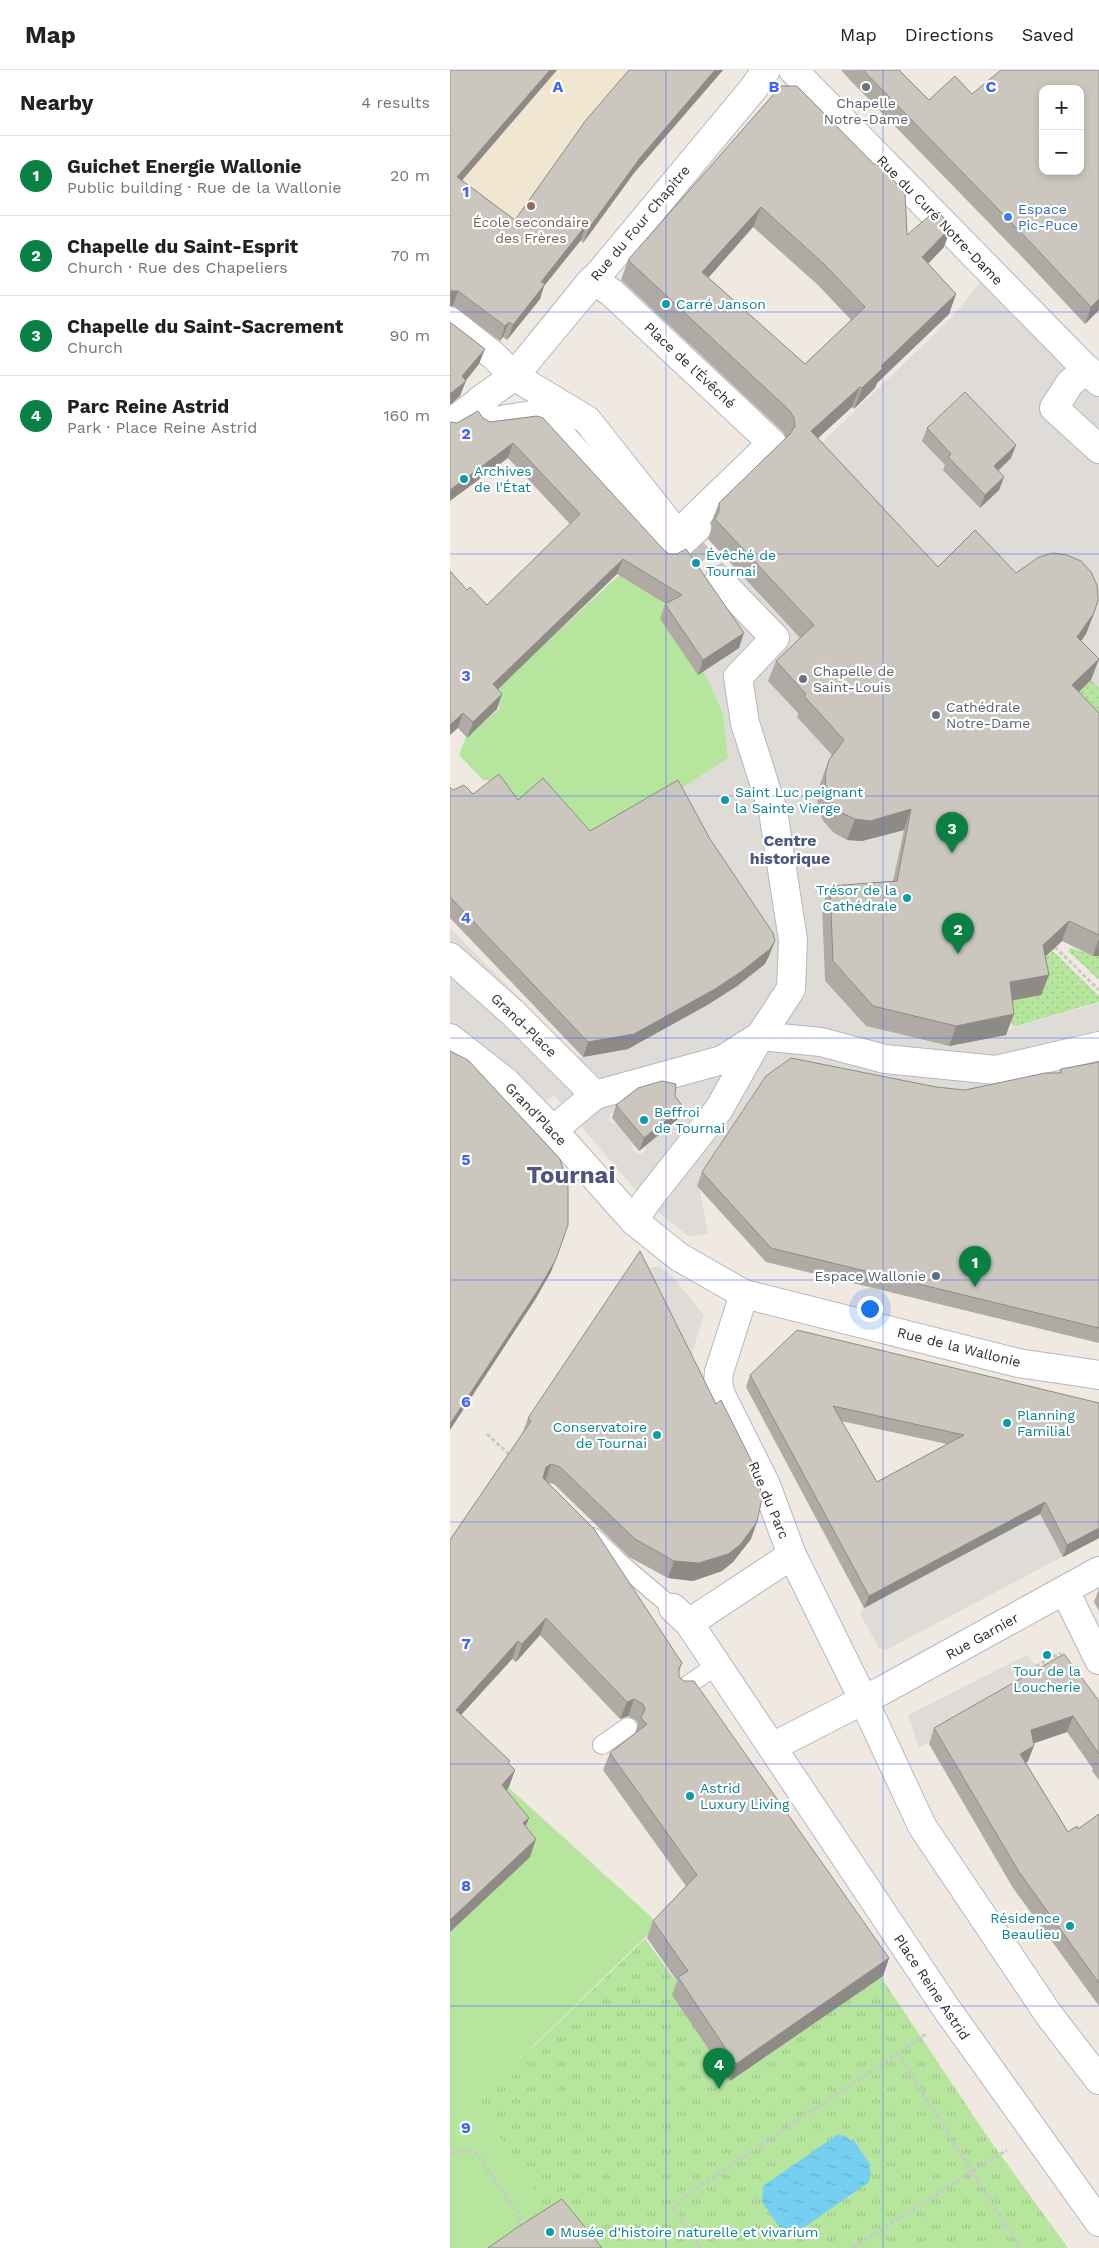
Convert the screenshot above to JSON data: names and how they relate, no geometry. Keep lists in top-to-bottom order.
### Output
{
  "streets": {
    "street": [
      "Rue du Curé Notre-Dame",
      "Rue du Four Chapitre",
      "Place de l'Évêché",
      "Grand-Place",
      "Grand'Place",
      "Rue de la Wallonie",
      "Rue du Parc",
      "Rue Garnier",
      "Place Reine Astrid"
    ]
  },
  "crossings": [
    ["Rue du Four Chapitre", "Place de l'Évêché"],
    ["Grand'Place", "Rue de la Wallonie"],
    ["Rue de la Wallonie", "Rue du Parc"],
    ["Rue du Parc", "Rue Garnier"]
  ],
  "districts": ["Centre historique", "Tournai"],
  "places": [
    "Chapelle Notre-Dame",
    "École secondaire des Frères",
    "Espace Pic-Puce",
    "Carré Janson",
    "Archives de l'État",
    "Évêché de Tournai",
    "Chapelle de Saint-Louis",
    "Cathédrale Notre-Dame",
    "Saint Luc peignant la Sainte Vierge",
    "Trésor de la Cathédrale",
    "Beffroi de Tournai",
    "Espace Wallonie",
    "Planning Familial",
    "Conservatoire de Tournai",
    "Tour de la Loucherie",
    "Astrid Luxury Living",
    "Résidence Beaulieu",
    "Musée d'histoire naturelle et vivarium"
  ],
  "page": {
    "header": "Map",
    "nav": ["Map", "Directions", "Saved"],
    "heading": ["Nearby", "4 results"],
    "map_buttons": ["+", "−"],
    "list": [
      {
        "mark": "1",
        "name": "Guichet Energie Wallonie",
        "note": "Public building · Rue de la Wallonie",
        "value": "20 m"
      },
      {
        "mark": "2",
        "name": "Chapelle du Saint-Esprit",
        "note": "Church · Rue des Chapeliers",
        "value": "70 m"
      },
      {
        "mark": "3",
        "name": "Chapelle du Saint-Sacrement",
        "note": "Church",
        "value": "90 m"
      },
      {
        "mark": "4",
        "name": "Parc Reine Astrid",
        "note": "Park · Place Reine Astrid",
        "value": "160 m"
      }
    ],
    "pins": [
      "3",
      "2",
      "1",
      "4"
    ]
  },
  "grid": {
    "columns": ["A", "B", "C"],
    "rows": [
      "1",
      "2",
      "3",
      "4",
      "5",
      "6",
      "7",
      "8",
      "9"
    ]
  }
}
